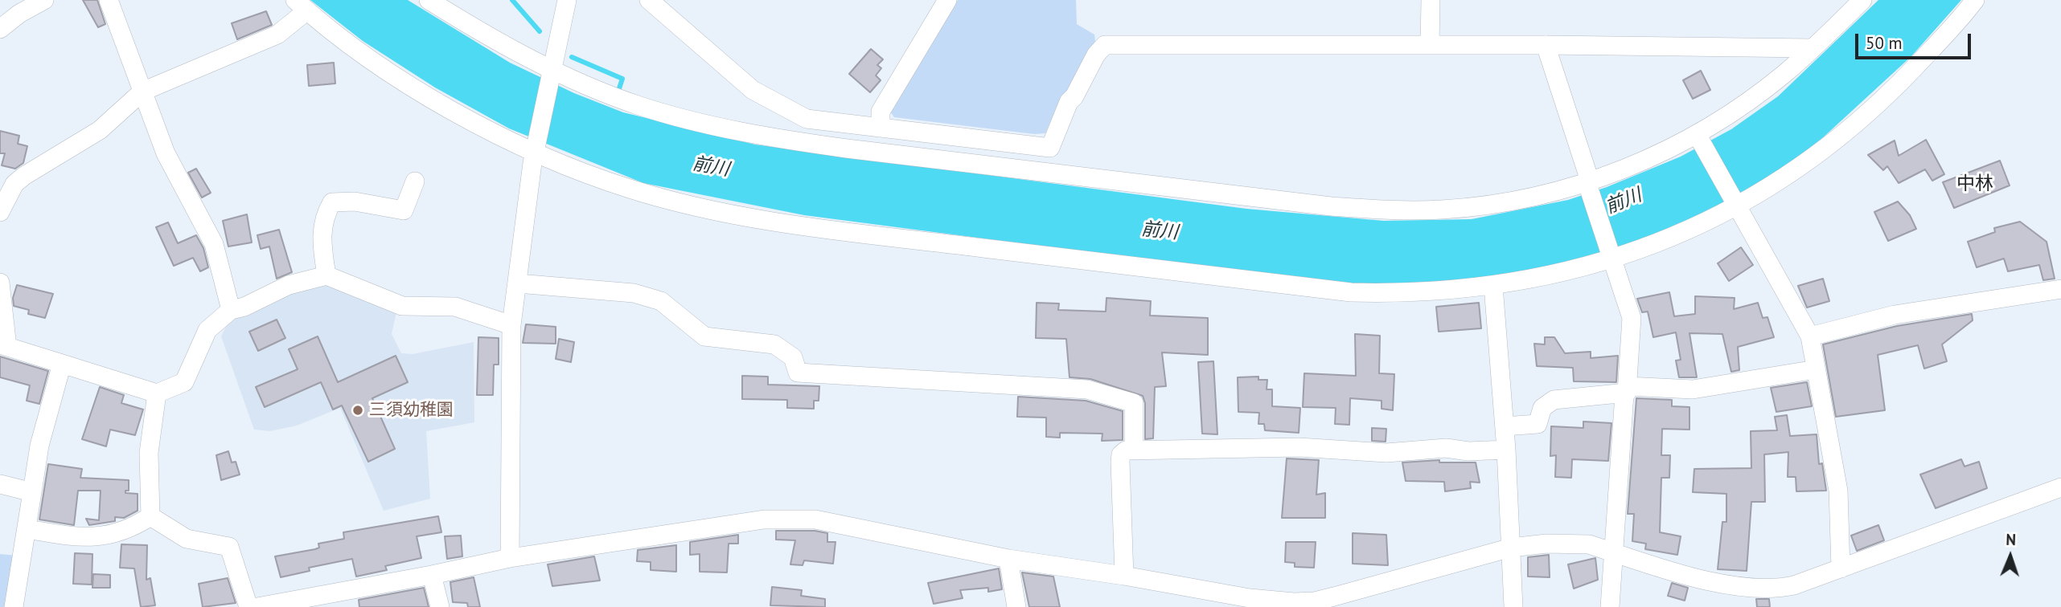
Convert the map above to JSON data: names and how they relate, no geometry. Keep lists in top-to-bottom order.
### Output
{
  "districts": ["中林"],
  "water": ["前川"],
  "places": ["三須幼稚園"],
  "scale_bar": "50 m",
  "north": "top"
}
